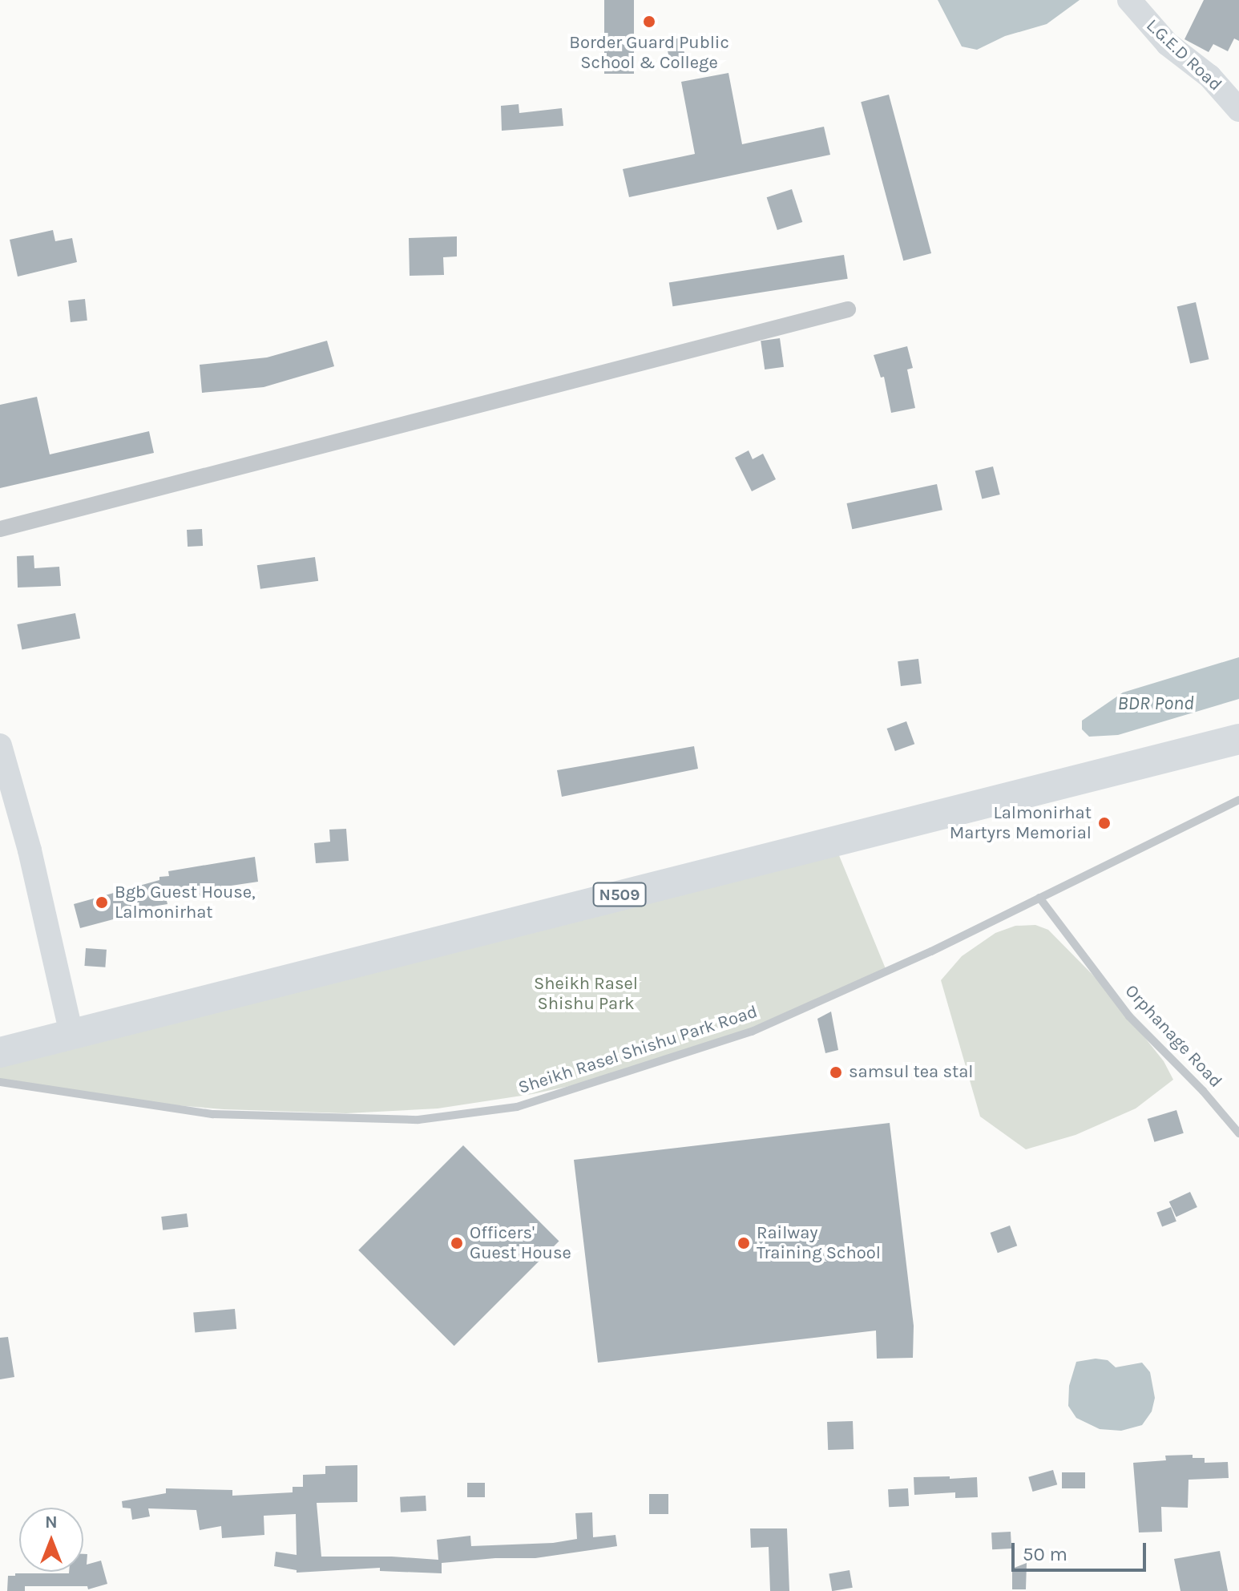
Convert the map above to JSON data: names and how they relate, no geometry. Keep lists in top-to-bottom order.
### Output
{
  "streets": {
    "highway": ["N509"],
    "street": ["L.G.E.D Road"],
    "lane": ["Orphanage Road", "Sheikh Rasel Shishu Park Road"]
  },
  "crossings": [
    ["Orphanage Road", "Sheikh Rasel Shishu Park Road"]
  ],
  "water": ["BDR Pond"],
  "parks": ["Sheikh Rasel Shishu Park"],
  "places": [
    "Border Guard Public School & College",
    "Lalmonirhat Martyrs Memorial",
    "Bgb Guest House, Lalmonirhat",
    "samsul tea stal",
    "Officers' Guest House",
    "Railway Training School"
  ],
  "scale_bar": "50 m",
  "north": "top"
}
